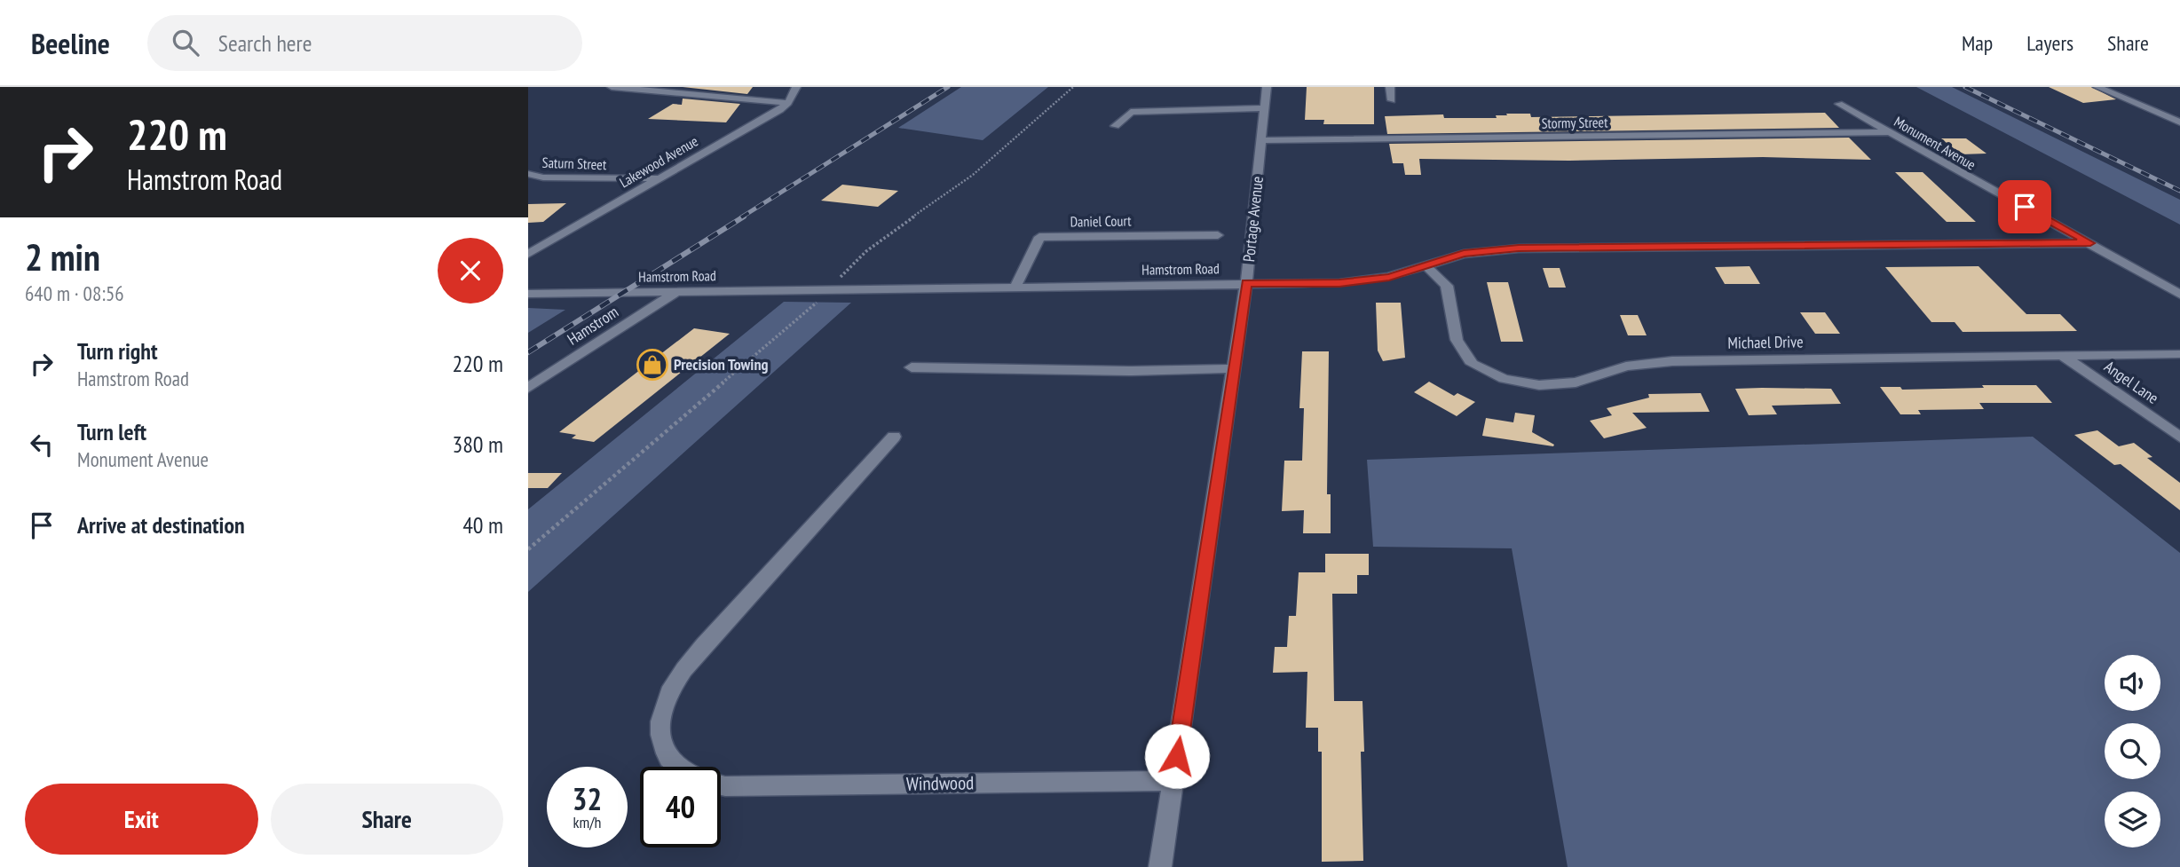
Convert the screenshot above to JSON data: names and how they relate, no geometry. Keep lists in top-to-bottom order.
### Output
{
  "streets": {
    "street": [
      "Stormy Street",
      "Monument Avenue",
      "Lakewood Avenue",
      "Saturn Street",
      "Portage Avenue",
      "Daniel Court",
      "Hamstrom Road",
      "Hamstrom",
      "Michael Drive",
      "Angel Lane",
      "Windwood"
    ]
  },
  "crossings": [
    ["Stormy Street", "Monument Avenue"],
    ["Stormy Street", "Portage Avenue"],
    ["Monument Avenue", "Hamstrom Road"],
    ["Lakewood Avenue", "Saturn Street"],
    ["Portage Avenue", "Hamstrom Road"],
    ["Portage Avenue", "Windwood"],
    ["Daniel Court", "Hamstrom Road"],
    ["Hamstrom Road", "Hamstrom"],
    ["Hamstrom Road", "Michael Drive"],
    ["Michael Drive", "Angel Lane"]
  ],
  "places": {
    "shop": ["Precision Towing"]
  },
  "page": {
    "header": "Beeline",
    "search": "Search here",
    "nav": ["Map", "Layers", "Share"],
    "turn": ["220 m", "Hamstrom Road"],
    "heading": ["2 min", "640 m · 08:56"],
    "list": [
      {
        "name": "Turn right",
        "note": "Hamstrom Road",
        "value": "220 m"
      },
      {
        "name": "Turn left",
        "note": "Monument Avenue",
        "value": "380 m"
      },
      {
        "name": "Arrive at destination",
        "value": "40 m"
      }
    ],
    "speed": "32 km/h",
    "limit": "40",
    "buttons": ["Exit", "Share"]
  }
}
